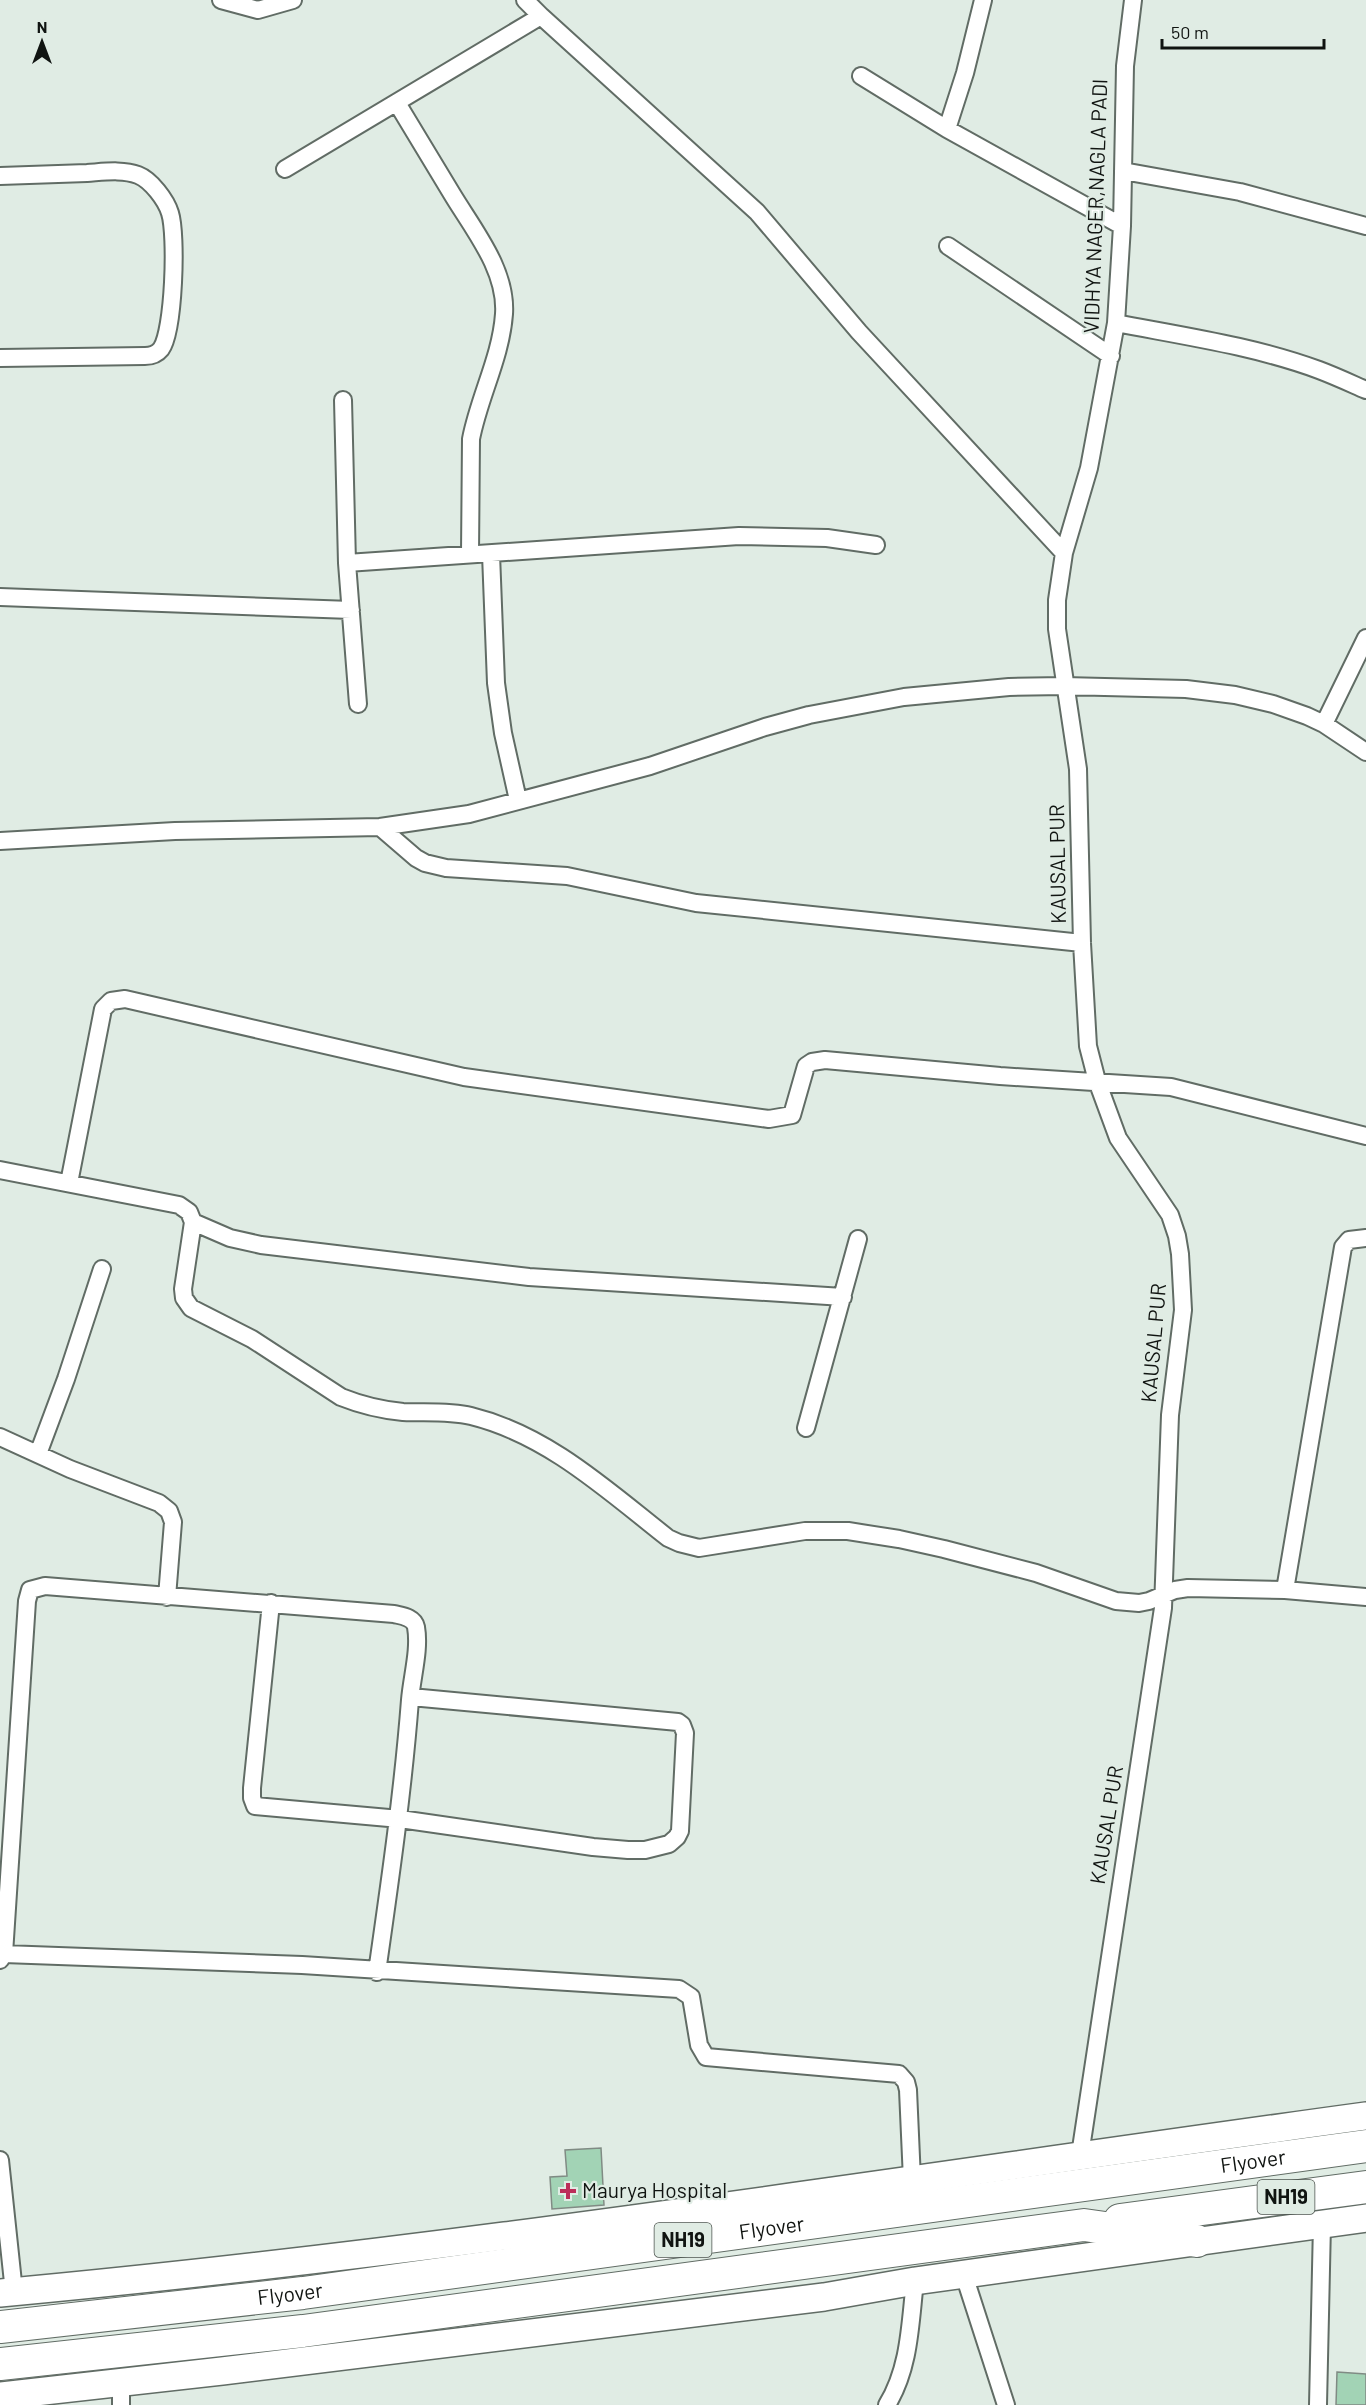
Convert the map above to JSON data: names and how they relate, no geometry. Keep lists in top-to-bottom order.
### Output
{
  "streets": {
    "highway": ["Flyover", "NH19"],
    "street": ["VIDHYA NAGER,NAGLA PADI", "KAUSAL PUR"]
  },
  "crossings": [
    ["VIDHYA NAGER,NAGLA PADI", "KAUSAL PUR"],
    ["Flyover", "NH19"]
  ],
  "places": {
    "health": ["Maurya Hospital"]
  },
  "scale_bar": "50 m",
  "north": "top"
}
